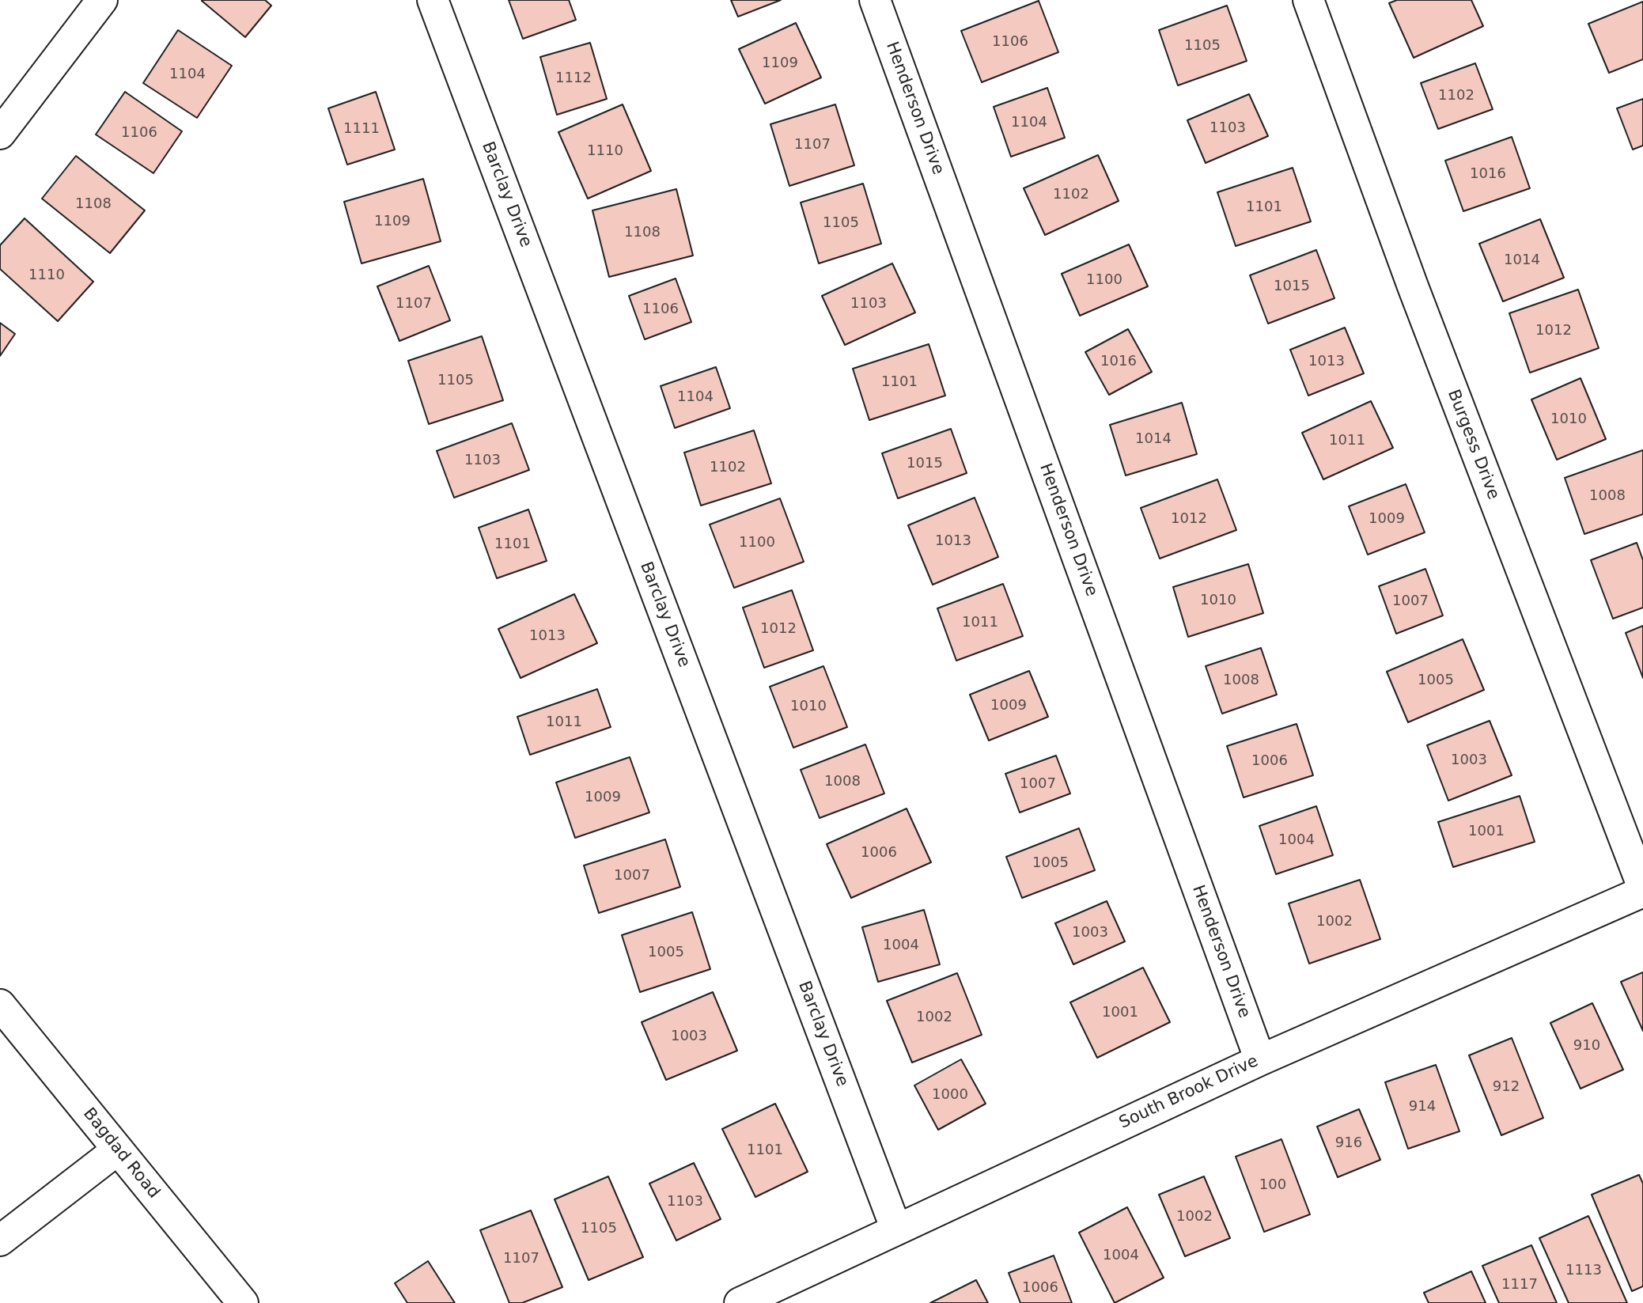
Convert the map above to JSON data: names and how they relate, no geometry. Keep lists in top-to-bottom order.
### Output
{
  "streets": {
    "street": [
      "Henderson Drive",
      "Barclay Drive",
      "Burgess Drive",
      "South Brook Drive",
      "Bagdad Road"
    ]
  },
  "crossings": [
    ["Henderson Drive", "South Brook Drive"],
    ["Barclay Drive", "South Brook Drive"],
    ["Burgess Drive", "South Brook Drive"]
  ],
  "house_numbers": [
    "1106",
    "1105",
    "1109",
    "1104",
    "1112",
    "1102",
    "1104",
    "1103",
    "1111",
    "1106",
    "1107",
    "1110",
    "1016",
    "1102",
    "1108",
    "1101",
    "1109",
    "1105",
    "1108",
    "1014",
    "1110",
    "1100",
    "1015",
    "1107",
    "1103",
    "1106",
    "1012",
    "1016",
    "1013",
    "1105",
    "1101",
    "1104",
    "1010",
    "1014",
    "1011",
    "1103",
    "1015",
    "1102",
    "1008",
    "1012",
    "1009",
    "1013",
    "1100",
    "1101",
    "1010",
    "1007",
    "1011",
    "1012",
    "1013",
    "1008",
    "1005",
    "1009",
    "1010",
    "1011",
    "1003",
    "1006",
    "1008",
    "1007",
    "1009",
    "1001",
    "1004",
    "1006",
    "1005",
    "1007",
    "1002",
    "1003",
    "1004",
    "1005",
    "1001",
    "1002",
    "1003",
    "910",
    "912",
    "1000",
    "914",
    "916",
    "1101",
    "100",
    "1103",
    "1002",
    "1105",
    "1004",
    "1107",
    "1113",
    "1117",
    "1006"
  ]
}
